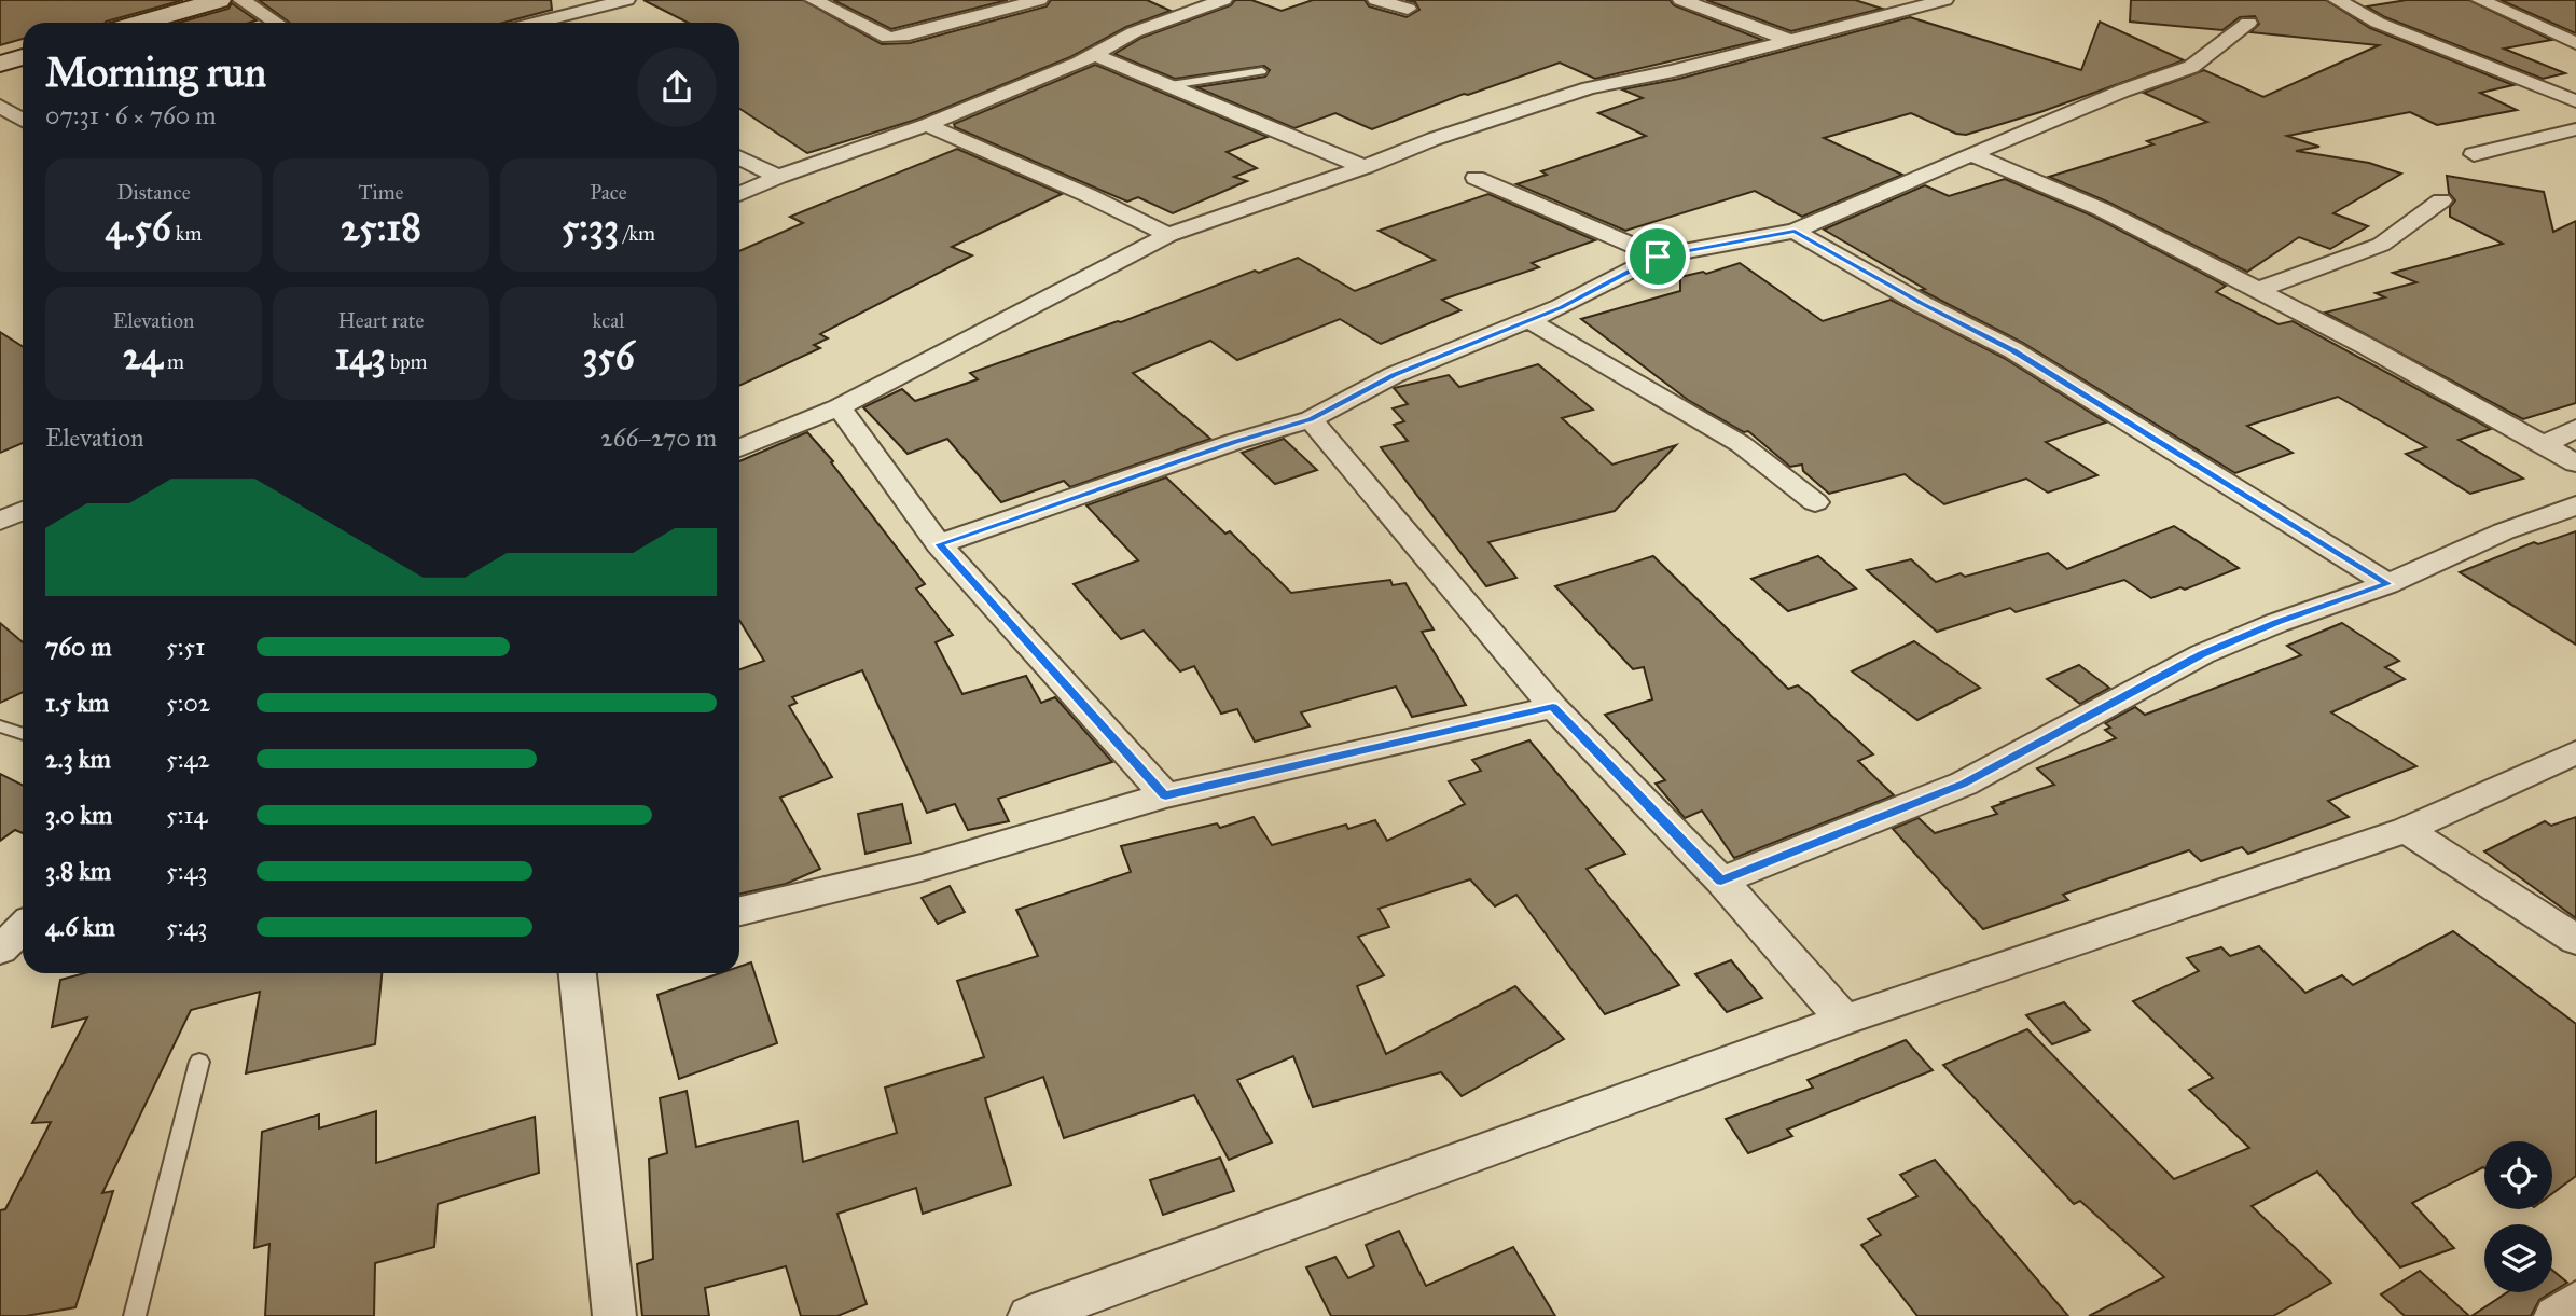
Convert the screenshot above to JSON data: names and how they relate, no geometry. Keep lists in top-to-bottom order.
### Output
{
  "page": {
    "heading": ["Morning run", "07:31 · 6 × 760 m"],
    "stats": [
      ["Distance", "4.56 km"],
      ["Time", "25:18"],
      ["Pace", "5:33 /km"],
      ["Elevation", "24 m"],
      ["Heart rate", "143 bpm"],
      ["kcal", "356"]
    ],
    "chart": ["Elevation", "266–270 m"],
    "list": [
      {
        "name": "760 m",
        "note": "5:51"
      },
      {
        "name": "1.5 km",
        "note": "5:02"
      },
      {
        "name": "2.3 km",
        "note": "5:42"
      },
      {
        "name": "3.0 km",
        "note": "5:14"
      },
      {
        "name": "3.8 km",
        "note": "5:43"
      },
      {
        "name": "4.6 km",
        "note": "5:43"
      }
    ]
  }
}
